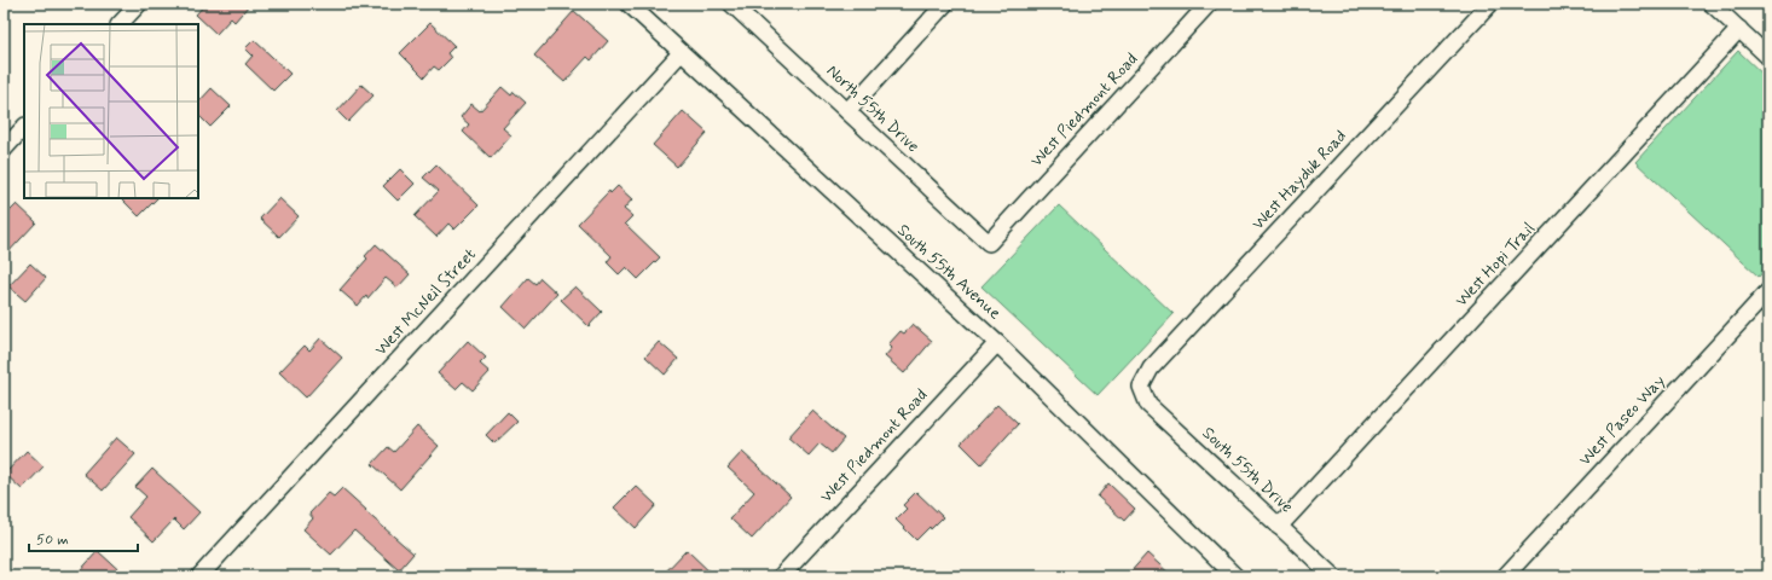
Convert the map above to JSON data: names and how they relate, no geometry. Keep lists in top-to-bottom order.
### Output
{
  "streets": {
    "street": [
      "North 55th Drive",
      "West Piedmont Road",
      "West Hayduk Road",
      "West Hopi Trail",
      "South 55th Avenue",
      "West McNeil Street",
      "West Paseo Way",
      "South 55th Drive"
    ]
  },
  "crossings": [
    ["North 55th Drive", "West Piedmont Road"],
    ["West Piedmont Road", "South 55th Avenue"],
    ["West Hayduk Road", "South 55th Drive"],
    ["West Hopi Trail", "South 55th Drive"],
    ["South 55th Avenue", "West McNeil Street"]
  ],
  "scale_bar": "50 m"
}
